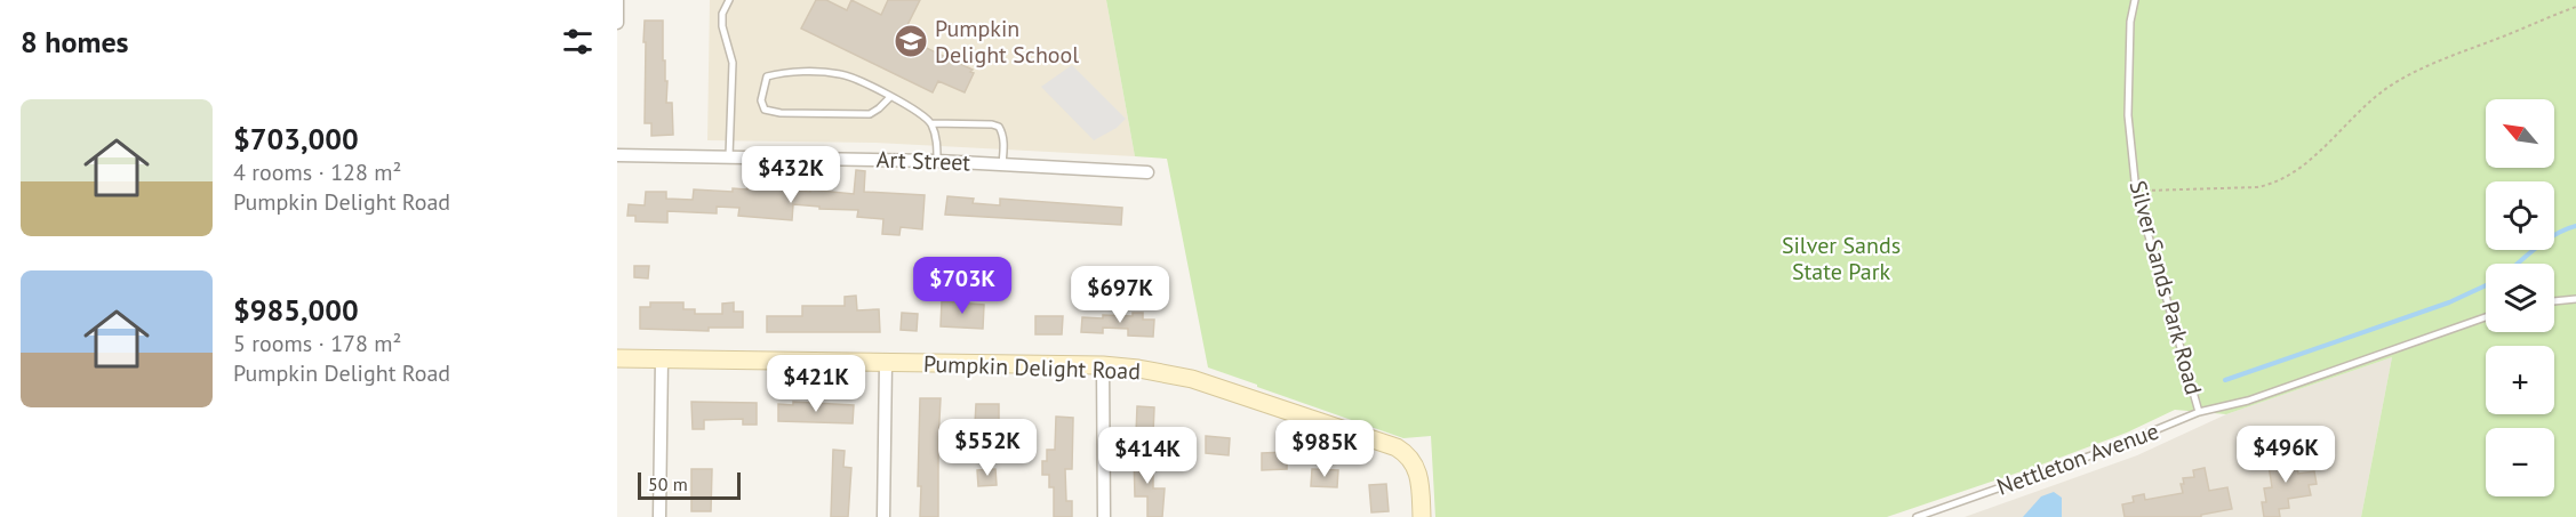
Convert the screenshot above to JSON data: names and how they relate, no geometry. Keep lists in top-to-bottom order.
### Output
{
  "streets": {
    "street": ["Art Street", "Pumpkin Delight Road"],
    "lane": ["Silver Sands Park Road", "Nettleton Avenue"]
  },
  "crossings": [
    ["Silver Sands Park Road", "Nettleton Avenue"]
  ],
  "parks": ["Silver Sands State Park"],
  "places": {
    "school or university": ["Pumpkin Delight School"]
  },
  "scale_bar": "50 m",
  "north": "top left",
  "page": {
    "heading": "8 homes",
    "list": [
      {
        "name": "$703,000",
        "note": "4 rooms · 128 m² · Pumpkin Delight Road"
      },
      {
        "name": "$985,000",
        "note": "5 rooms · 178 m² · Pumpkin Delight Road"
      }
    ],
    "map_buttons": ["+", "−"],
    "price": [
      "$432K",
      "$703K",
      "$697K",
      "$421K",
      "$552K",
      "$985K",
      "$496K",
      "$414K"
    ],
    "scale": "50 m"
  }
}
